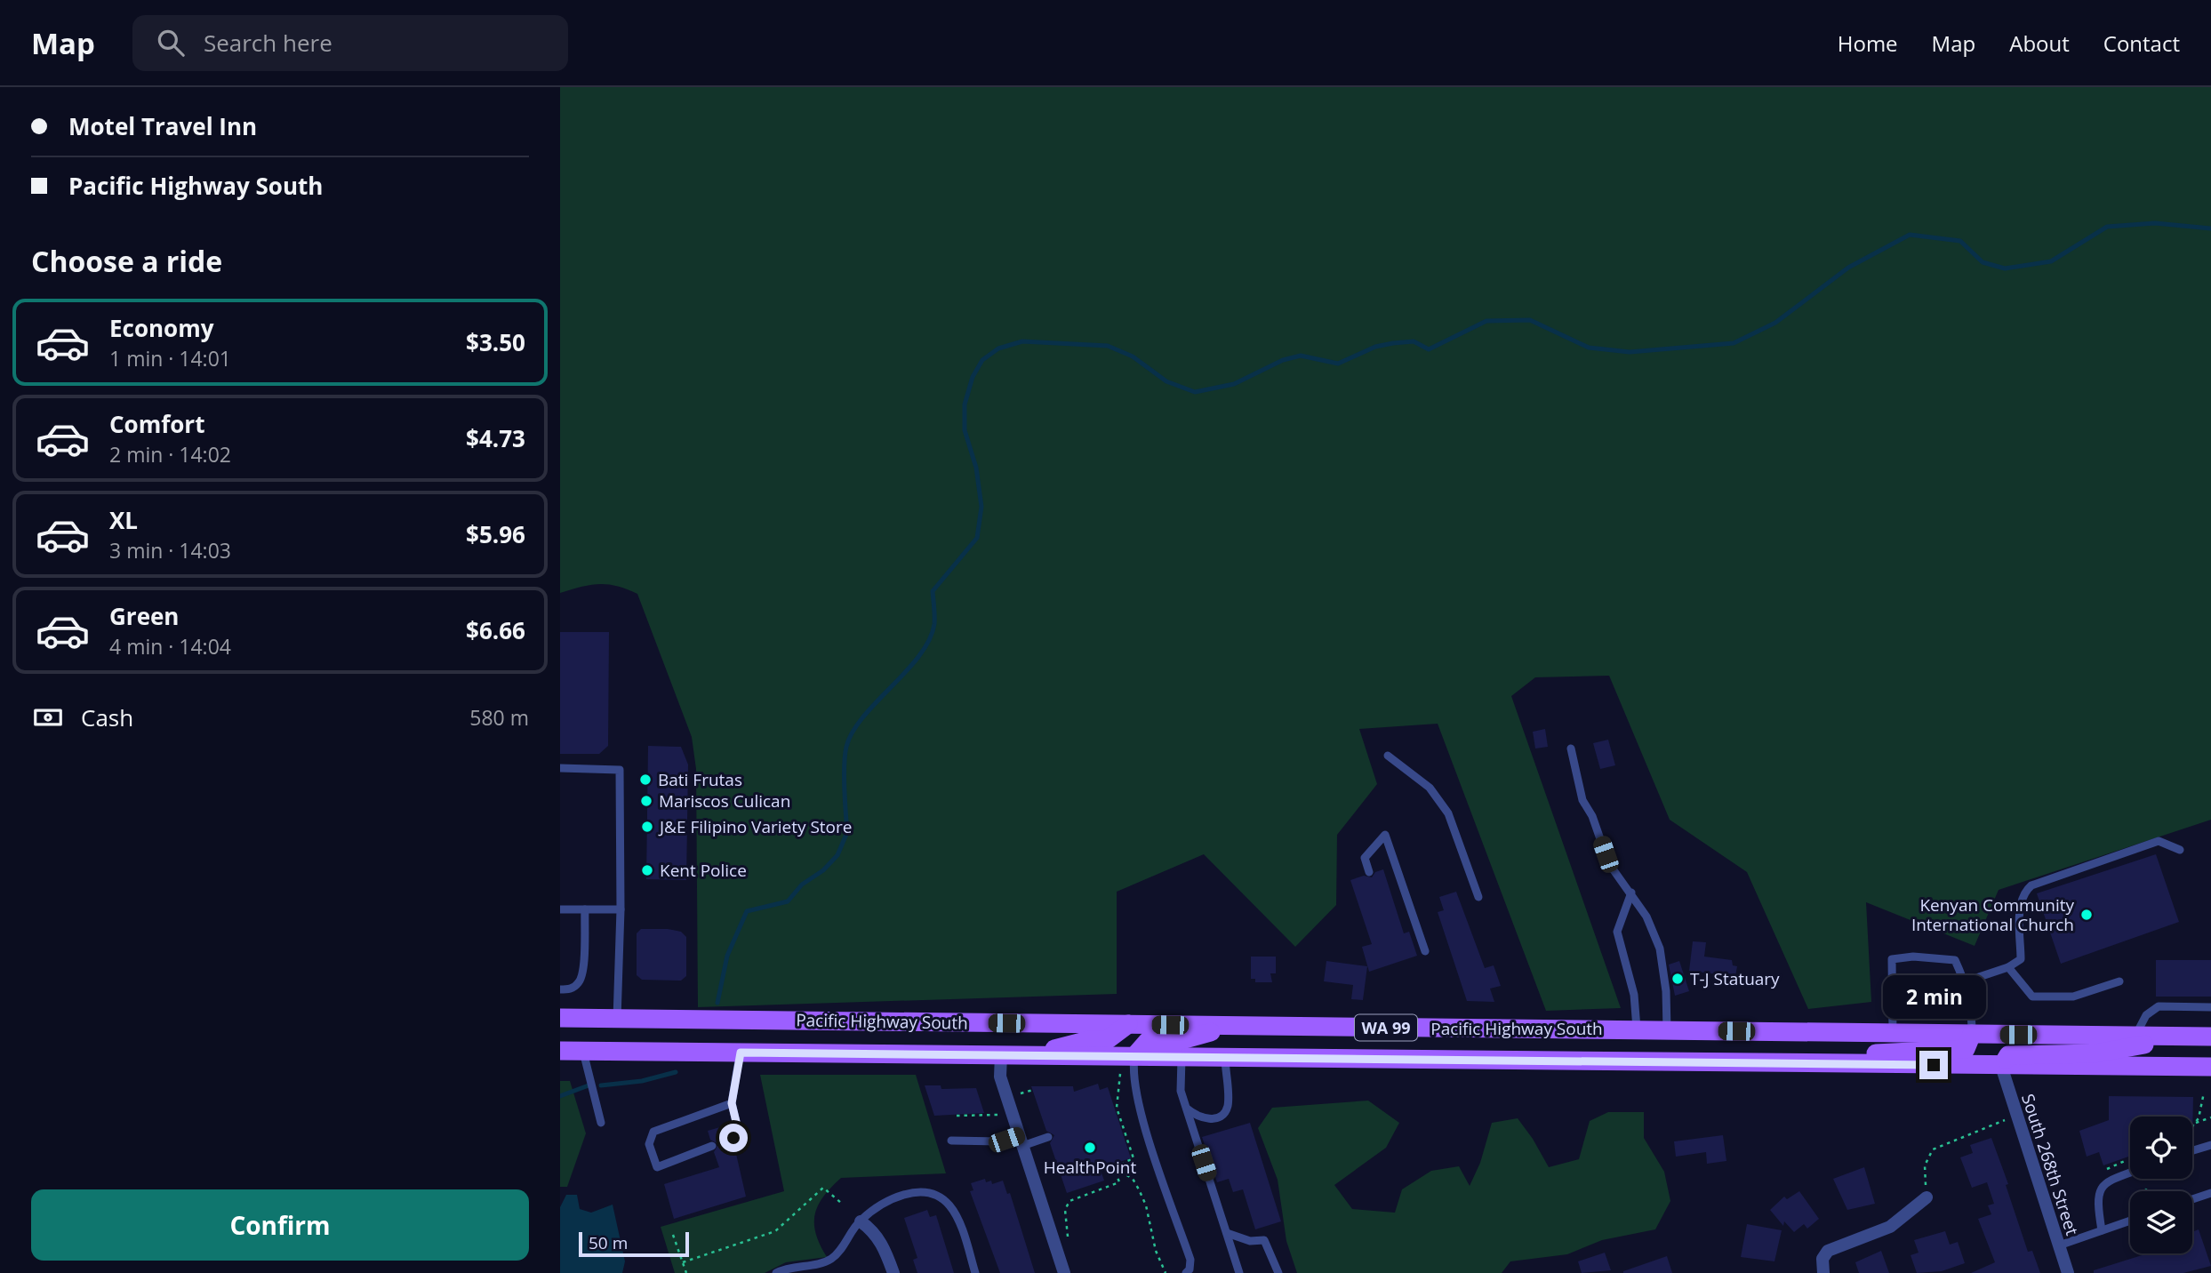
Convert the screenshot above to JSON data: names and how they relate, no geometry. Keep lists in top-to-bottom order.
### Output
{
  "streets": {
    "main road": ["Pacific Highway South", "WA 99"],
    "street": ["South 268th Street"]
  },
  "crossings": [
    ["Pacific Highway South", "South 268th Street"]
  ],
  "places": [
    "Bati Frutas",
    "Mariscos Culican",
    "J&E Filipino Variety Store",
    "Kent Police",
    "Kenyan Community International Church",
    "T-J Statuary",
    "HealthPoint"
  ],
  "scale_bar": "50 m",
  "page": {
    "header": "Map",
    "search": "Search here",
    "nav": [
      "Home",
      "Map",
      "About",
      "Contact"
    ],
    "banner": ["Motel Travel Inn", "Pacific Highway South"],
    "heading": "Choose a ride",
    "list": [
      {
        "name": "Economy",
        "note": "1 min · 14:01",
        "value": "$3.50"
      },
      {
        "name": "Comfort",
        "note": "2 min · 14:02",
        "value": "$4.73"
      },
      {
        "name": "XL",
        "note": "3 min · 14:03",
        "value": "$5.96"
      },
      {
        "name": "Green",
        "note": "4 min · 14:04",
        "value": "$6.66"
      }
    ],
    "pay": ["Cash", "580 m"],
    "bubble": "2 min",
    "buttons": "Confirm",
    "scale": "50 m"
  }
}
